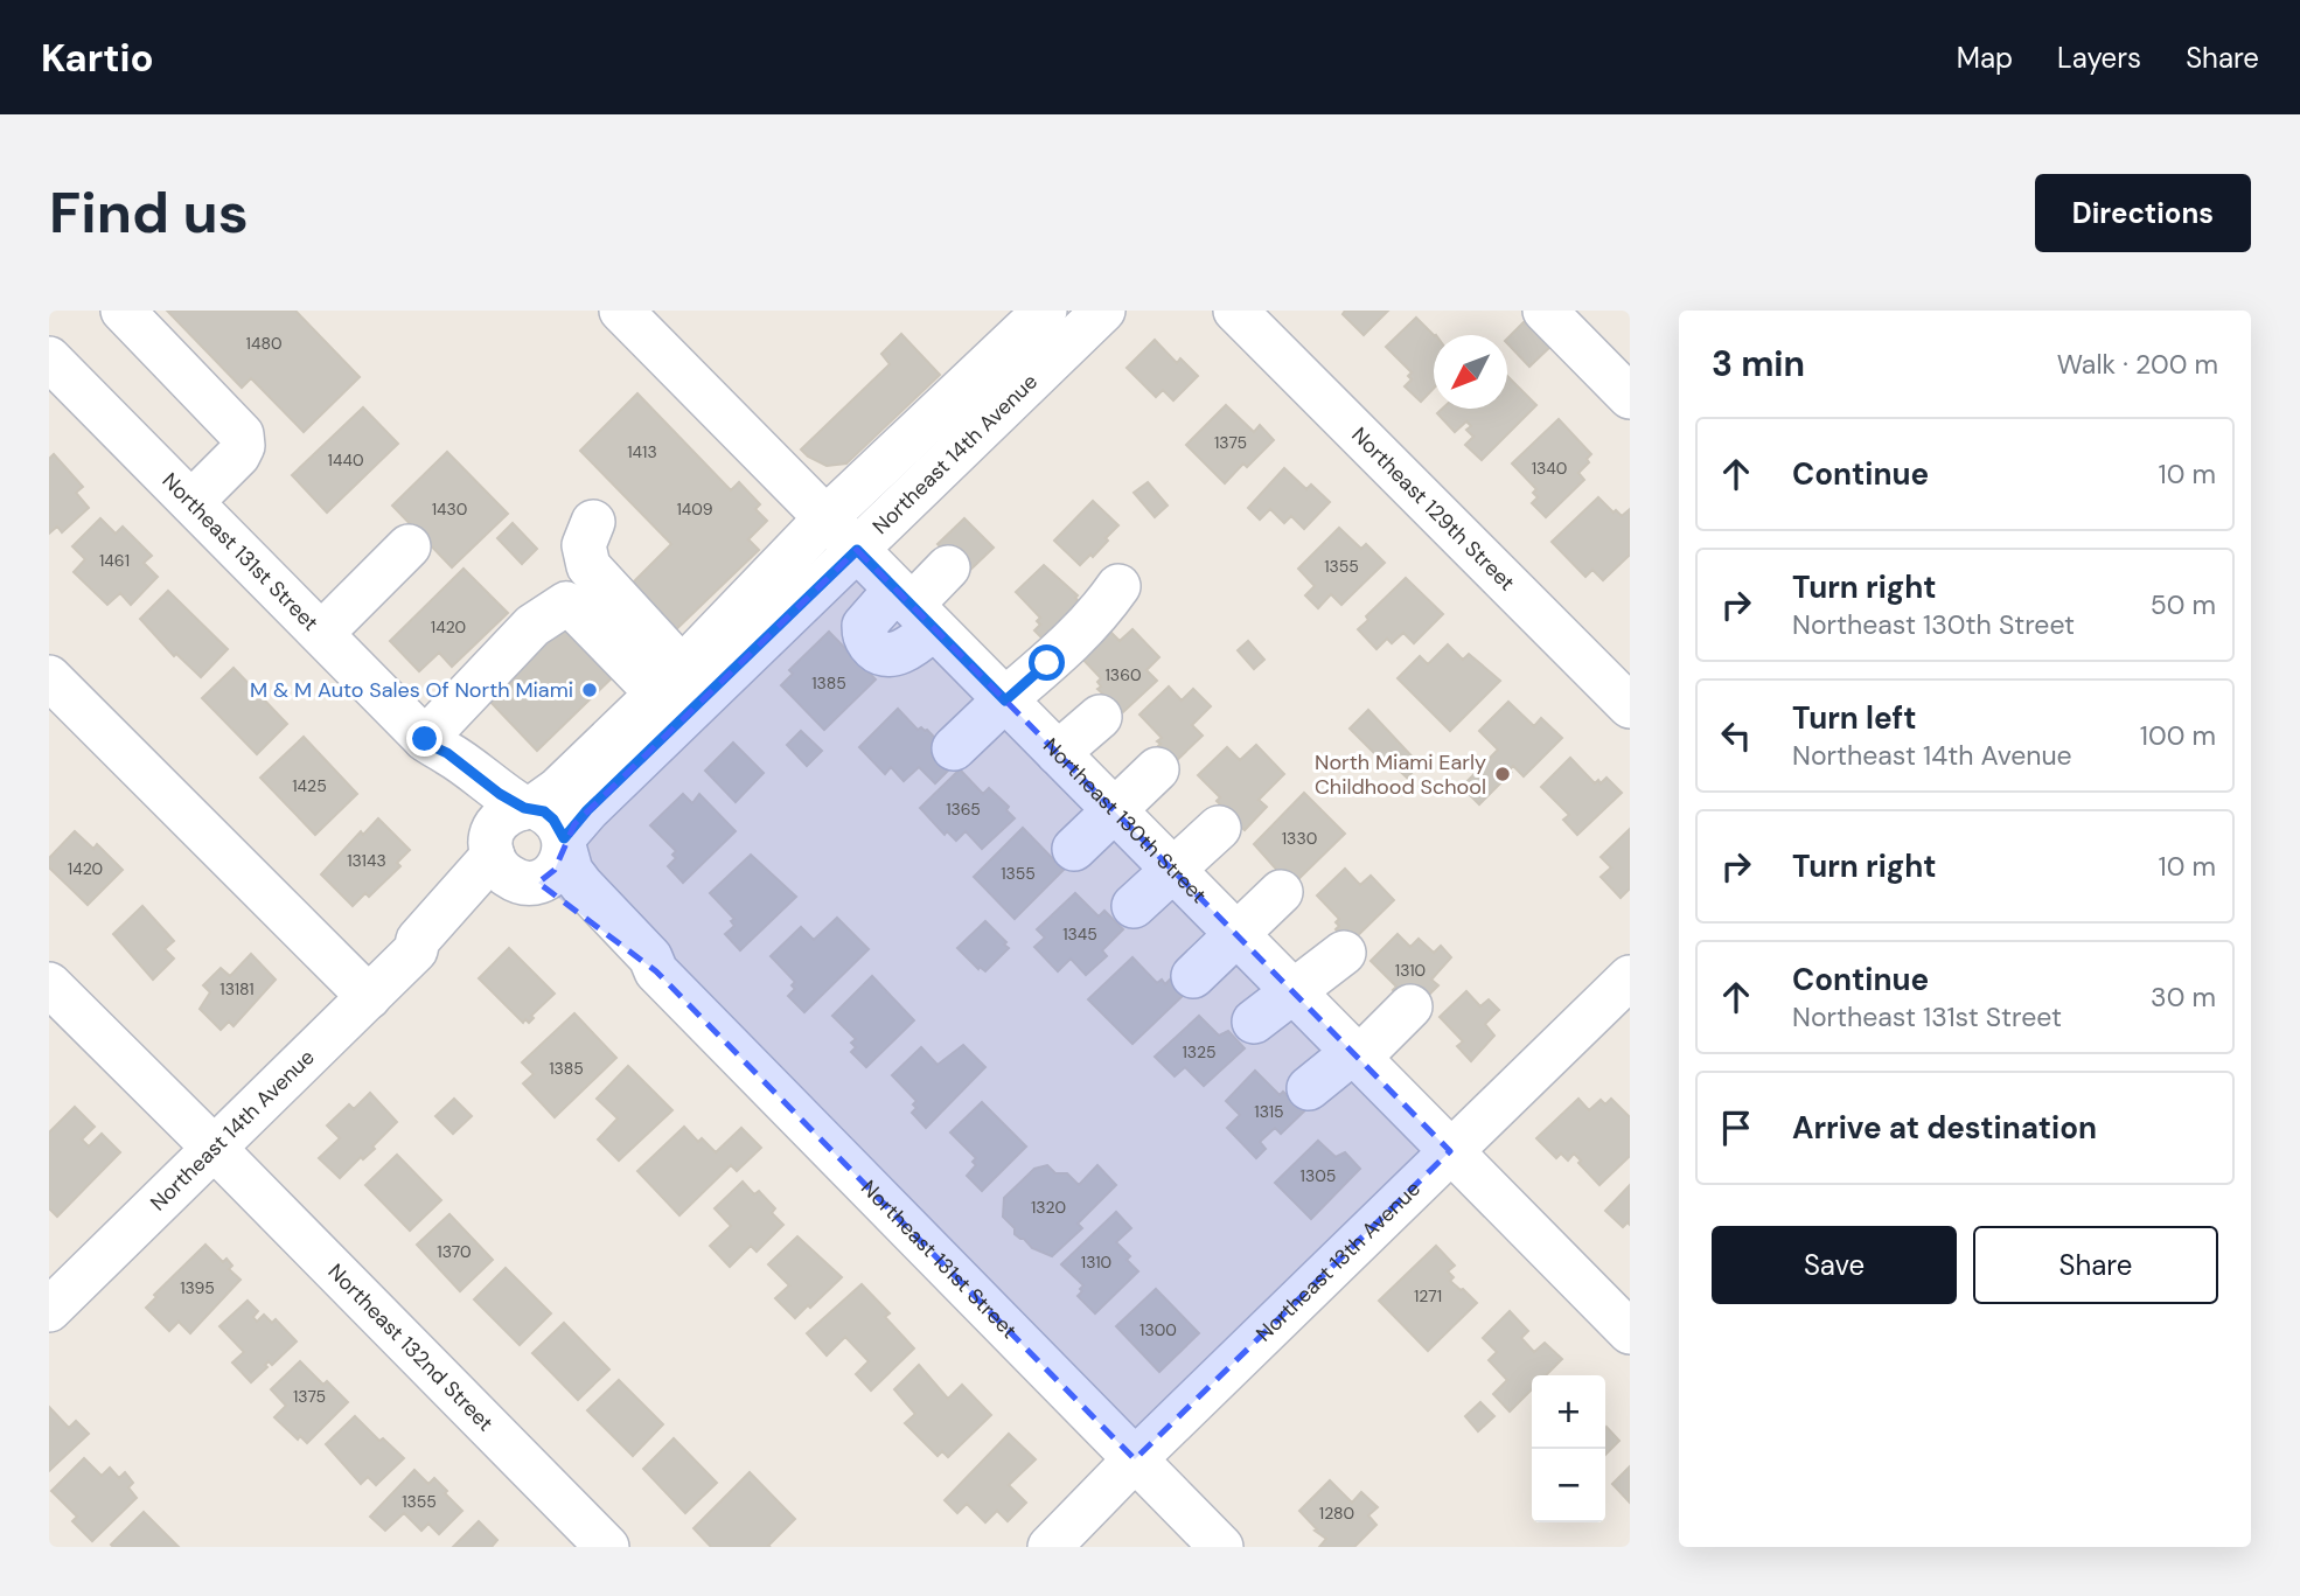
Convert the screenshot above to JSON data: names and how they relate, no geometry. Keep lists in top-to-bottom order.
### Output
{
  "streets": {
    "street": [
      "Northeast 14th Avenue",
      "Northeast 129th Street",
      "Northeast 131st Street",
      "Northeast 130th Street",
      "Northeast 13th Avenue",
      "Northeast 132nd Street"
    ]
  },
  "crossings": [
    ["Northeast 14th Avenue", "Northeast 131st Street"],
    ["Northeast 14th Avenue", "Northeast 130th Street"],
    ["Northeast 14th Avenue", "Northeast 132nd Street"],
    ["Northeast 131st Street", "Northeast 13th Avenue"],
    ["Northeast 130th Street", "Northeast 13th Avenue"]
  ],
  "places": ["M & M Auto Sales Of North Miami", "North Miami Early Childhood School"],
  "house_numbers": [
    "1480",
    "1375",
    "1413",
    "1440",
    "1340",
    "1430",
    "1409",
    "1461",
    "1355",
    "1420",
    "1360",
    "1385",
    "1425",
    "1365",
    "1330",
    "13143",
    "1420",
    "1355",
    "1345",
    "1310",
    "13181",
    "1325",
    "1385",
    "1315",
    "1305",
    "1320",
    "1370",
    "1310",
    "1395",
    "1271",
    "1300",
    "1375",
    "1355",
    "1280"
  ],
  "north": "bottom left",
  "page": {
    "header": "Kartio",
    "nav": ["Map", "Layers", "Share"],
    "buttons": [
      "Directions",
      ["Save", "Share"]
    ],
    "title": "Find us",
    "heading": ["3 min", "Walk · 200 m"],
    "list": [
      ["Continue", "10 m"],
      ["Turn right", "Northeast 130th Street", "50 m"],
      ["Turn left", "Northeast 14th Avenue", "100 m"],
      ["Turn right", "10 m"],
      ["Continue", "Northeast 131st Street", "30 m"],
      "Arrive at destination"
    ],
    "map_buttons": ["+", "−"]
  }
}
